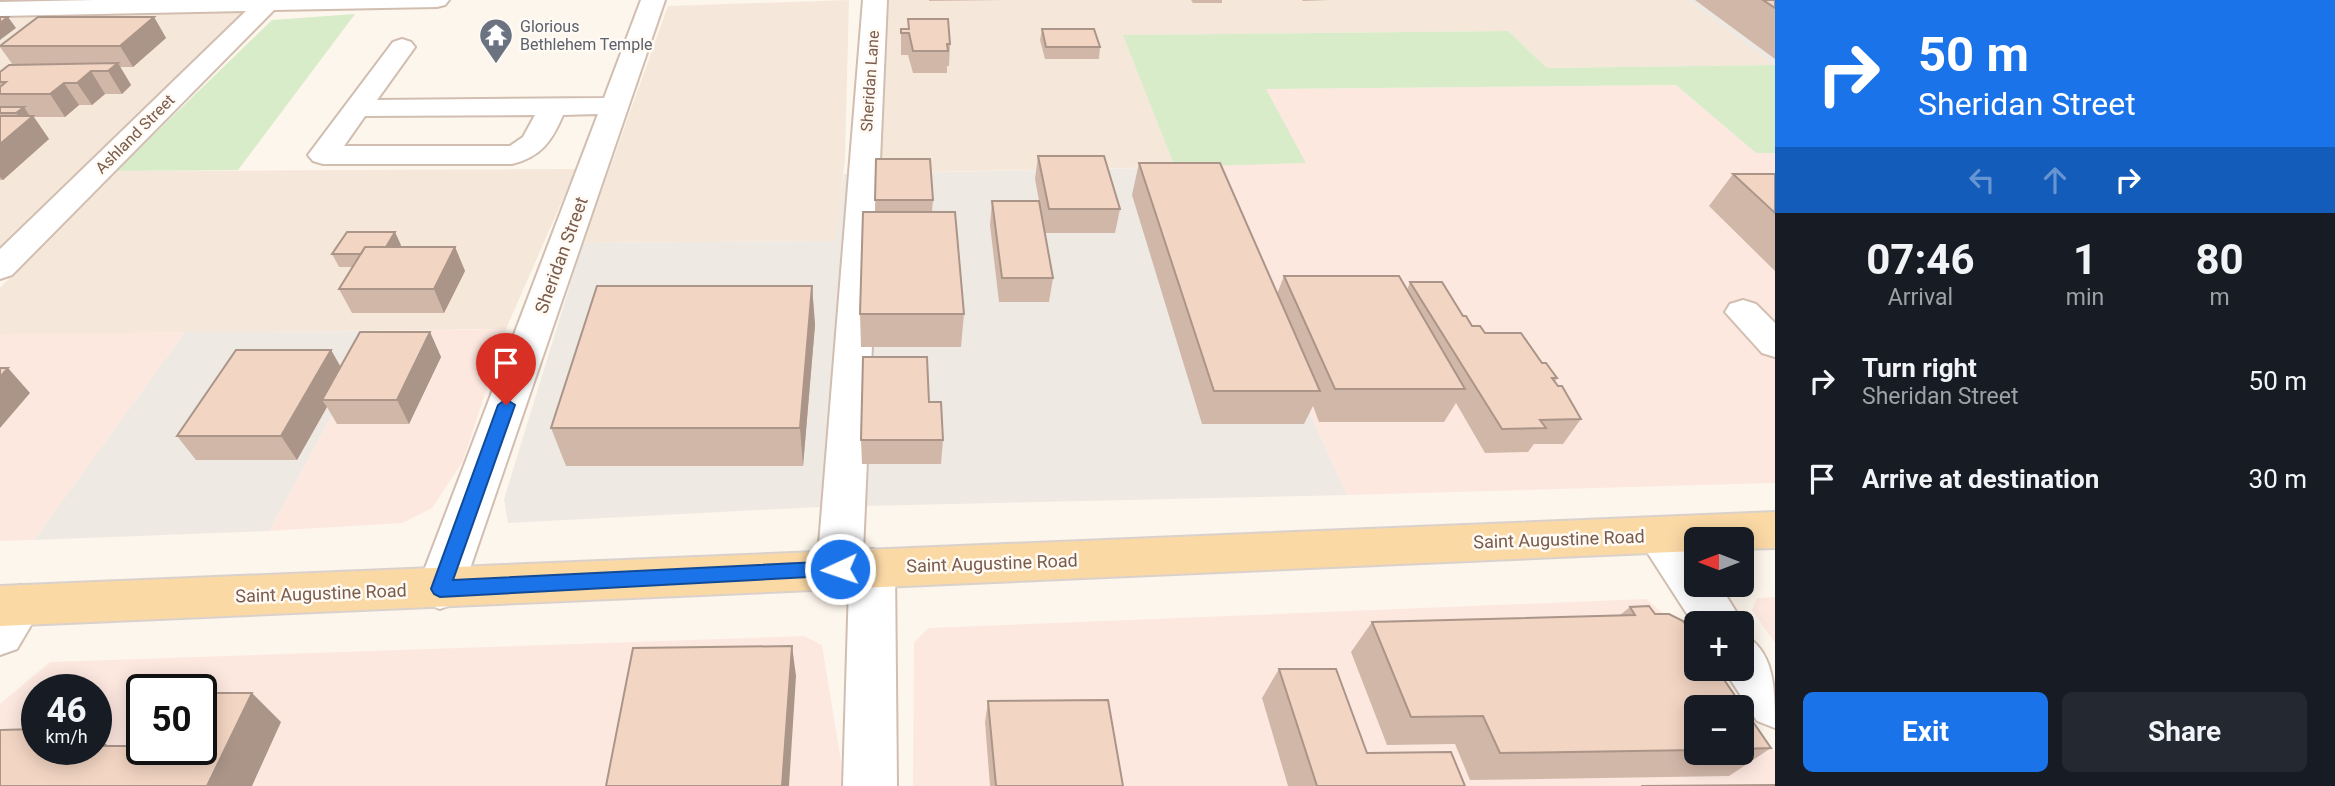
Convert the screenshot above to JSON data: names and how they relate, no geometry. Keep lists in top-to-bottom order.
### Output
{
  "streets": {
    "main road": ["Saint Augustine Road"],
    "street": ["Sheridan Lane", "Ashland Street", "Sheridan Street"]
  },
  "crossings": [
    ["Sheridan Lane", "Saint Augustine Road"],
    ["Sheridan Street", "Saint Augustine Road"]
  ],
  "places": {
    "temple": ["Glorious Bethlehem Temple"]
  },
  "north": "left",
  "page": {
    "turn": ["50 m", "Sheridan Street"],
    "eta": [
      "07:46",
      "Arrival",
      "1",
      "min",
      "80",
      "m"
    ],
    "list": [
      {
        "name": "Turn right",
        "note": "Sheridan Street",
        "value": "50 m"
      },
      {
        "name": "Arrive at destination",
        "value": "30 m"
      }
    ],
    "map_buttons": ["+", "−"],
    "speed": "46 km/h",
    "limit": "50",
    "buttons": ["Exit", "Share"]
  }
}
